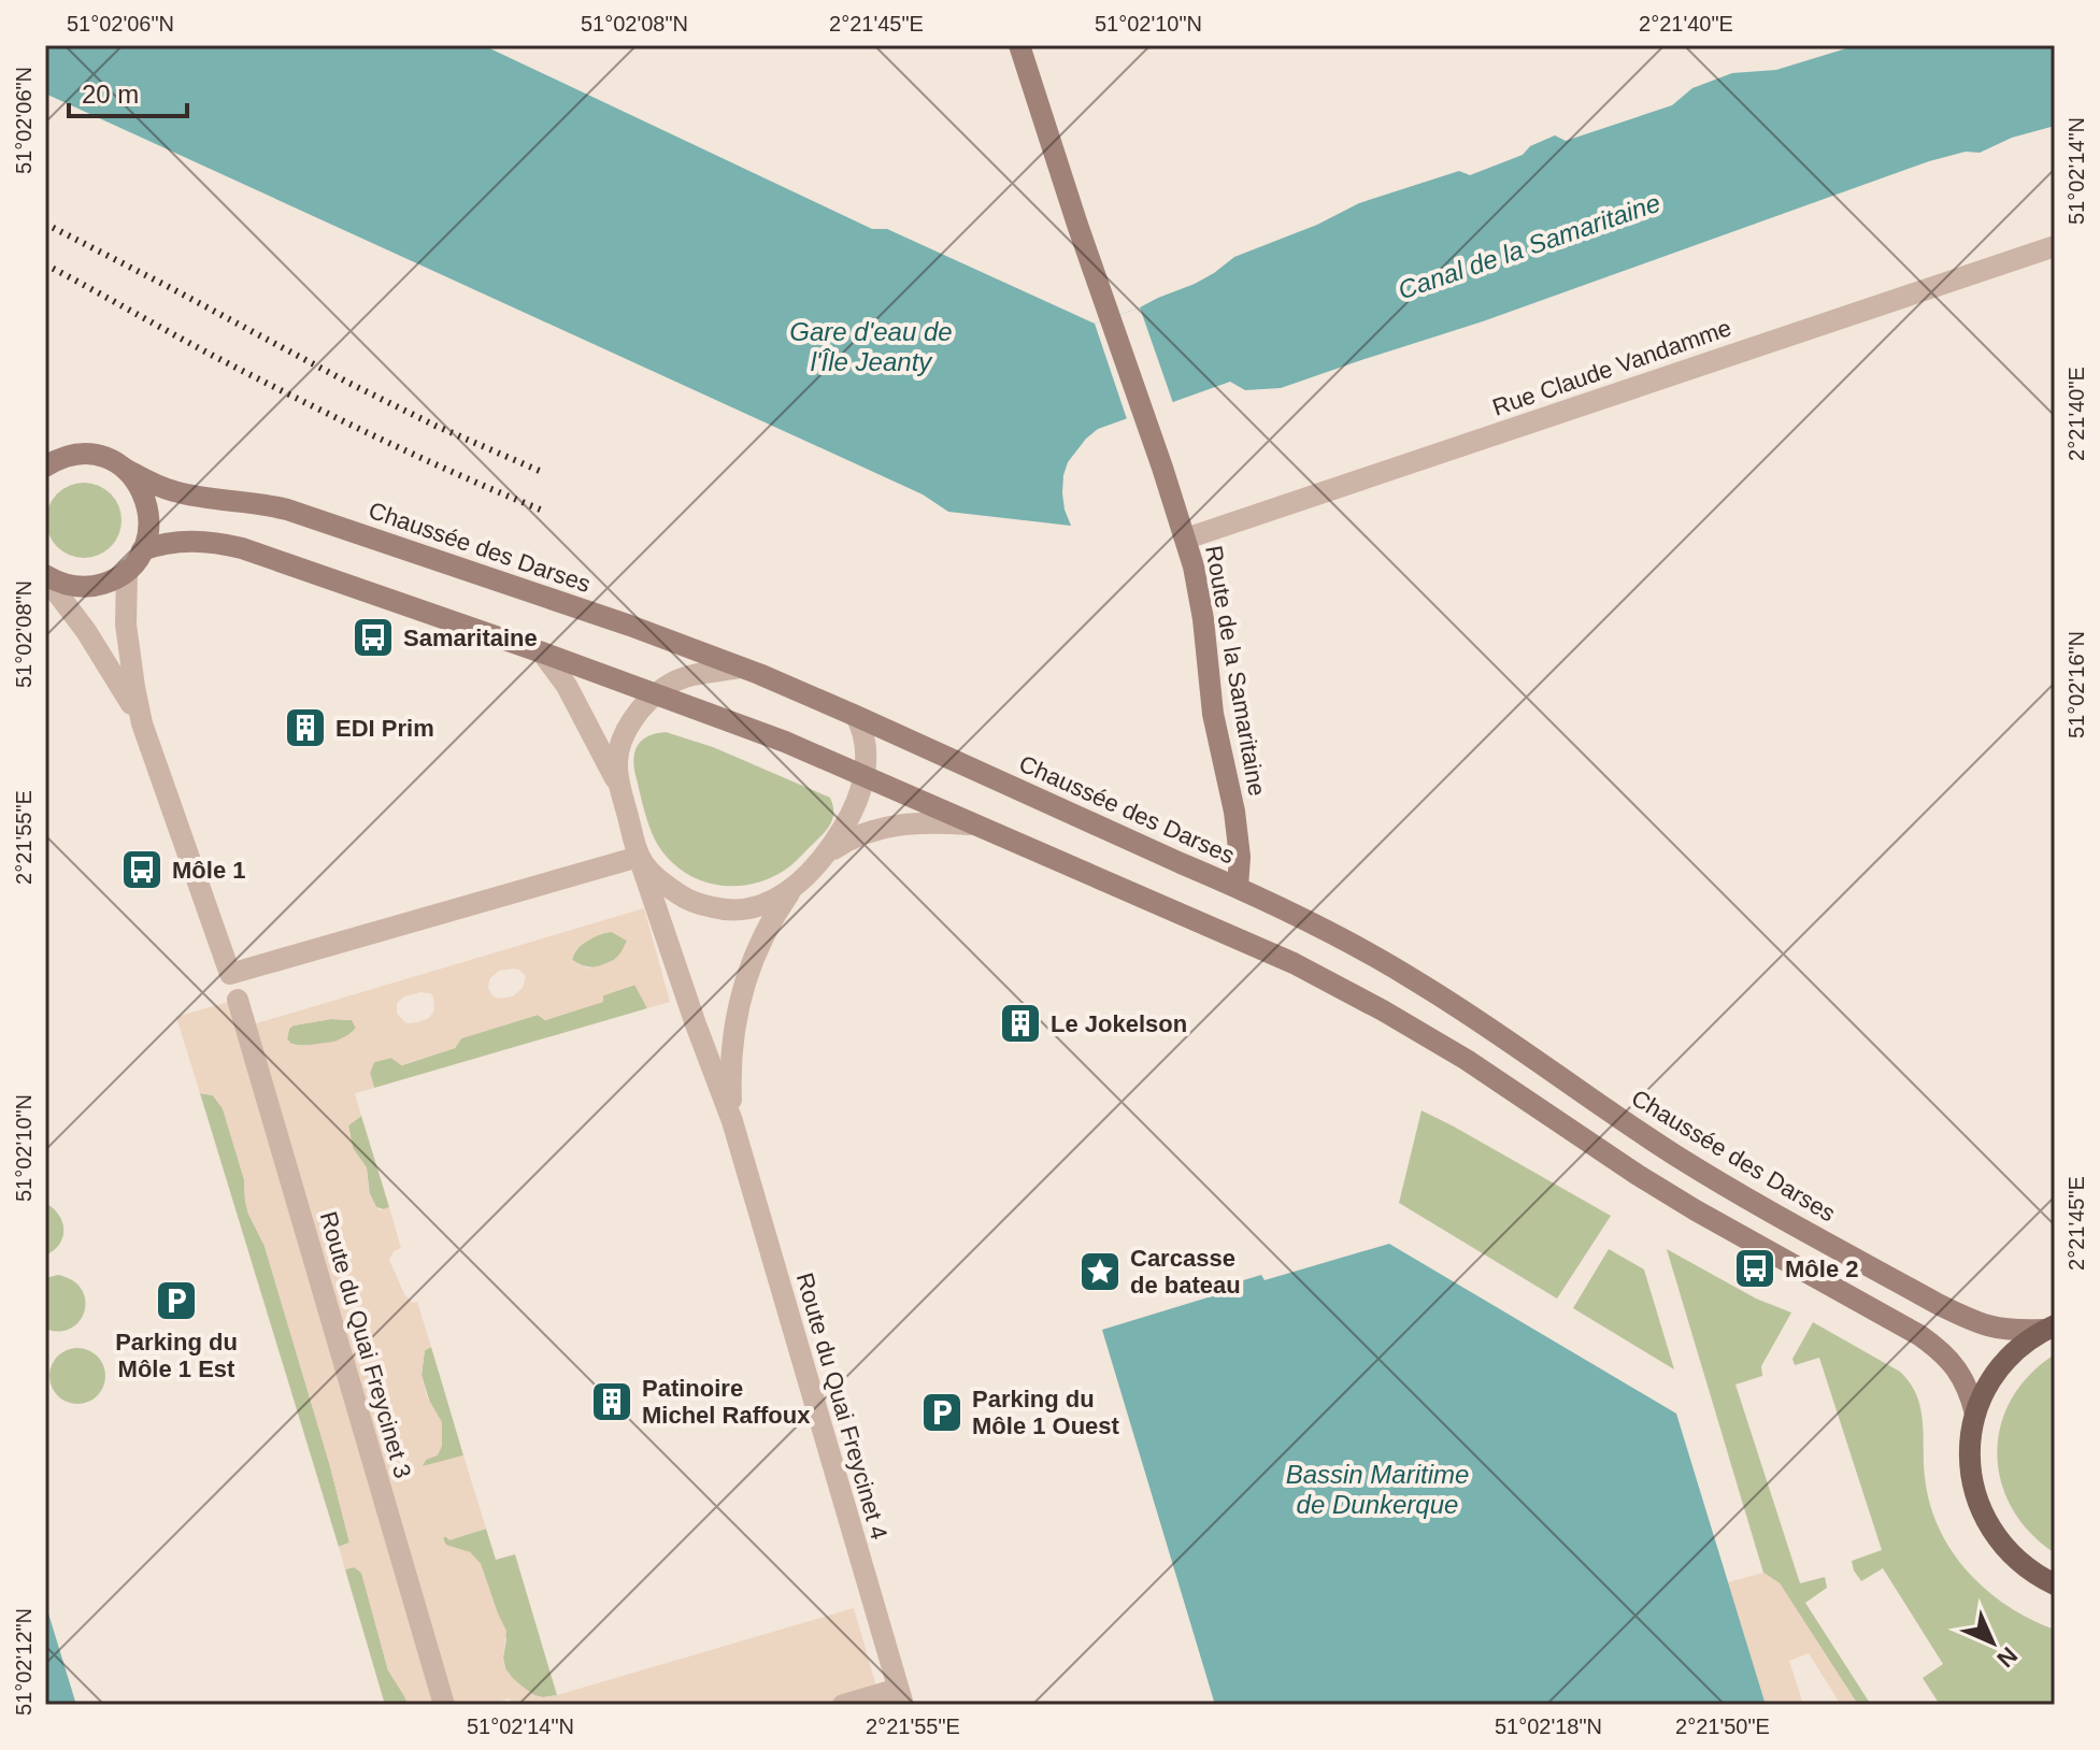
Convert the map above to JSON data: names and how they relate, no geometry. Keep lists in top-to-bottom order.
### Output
{
  "streets": {
    "main road": ["Chaussée des Darses", "Route de la Samaritaine"],
    "street": ["Rue Claude Vandamme", "Route du Quai Freycinet 3", "Route du Quai Freycinet 4"]
  },
  "crossings": [
    ["Rue Claude Vandamme", "Route de la Samaritaine"],
    ["Chaussée des Darses", "Route de la Samaritaine"]
  ],
  "water": ["Canal de la Samaritaine", "Gare d'eau de l'Île Jeanty", "Bassin Maritime de Dunkerque"],
  "places": {
    "bus stop": ["Samaritaine", "Môle 1", "Môle 2"],
    "building": ["EDI Prim", "Le Jokelson", "Patinoire Michel Raffoux"],
    "place": ["Carcasse de bateau"],
    "parking": ["Parking du Môle 1 Est", "Parking du Môle 1 Ouest"]
  },
  "scale_bar": "20 m",
  "north": "bottom right",
  "coordinates": [
    "51°02'06\"N",
    "51°02'08\"N",
    "2°21'45\"E",
    "51°02'10\"N",
    "2°21'40\"E",
    "51°02'14\"N",
    "51°02'16\"N",
    "2°21'55\"E",
    "51°02'12\"N",
    "51°02'18\"N",
    "2°21'50\"E"
  ]
}
